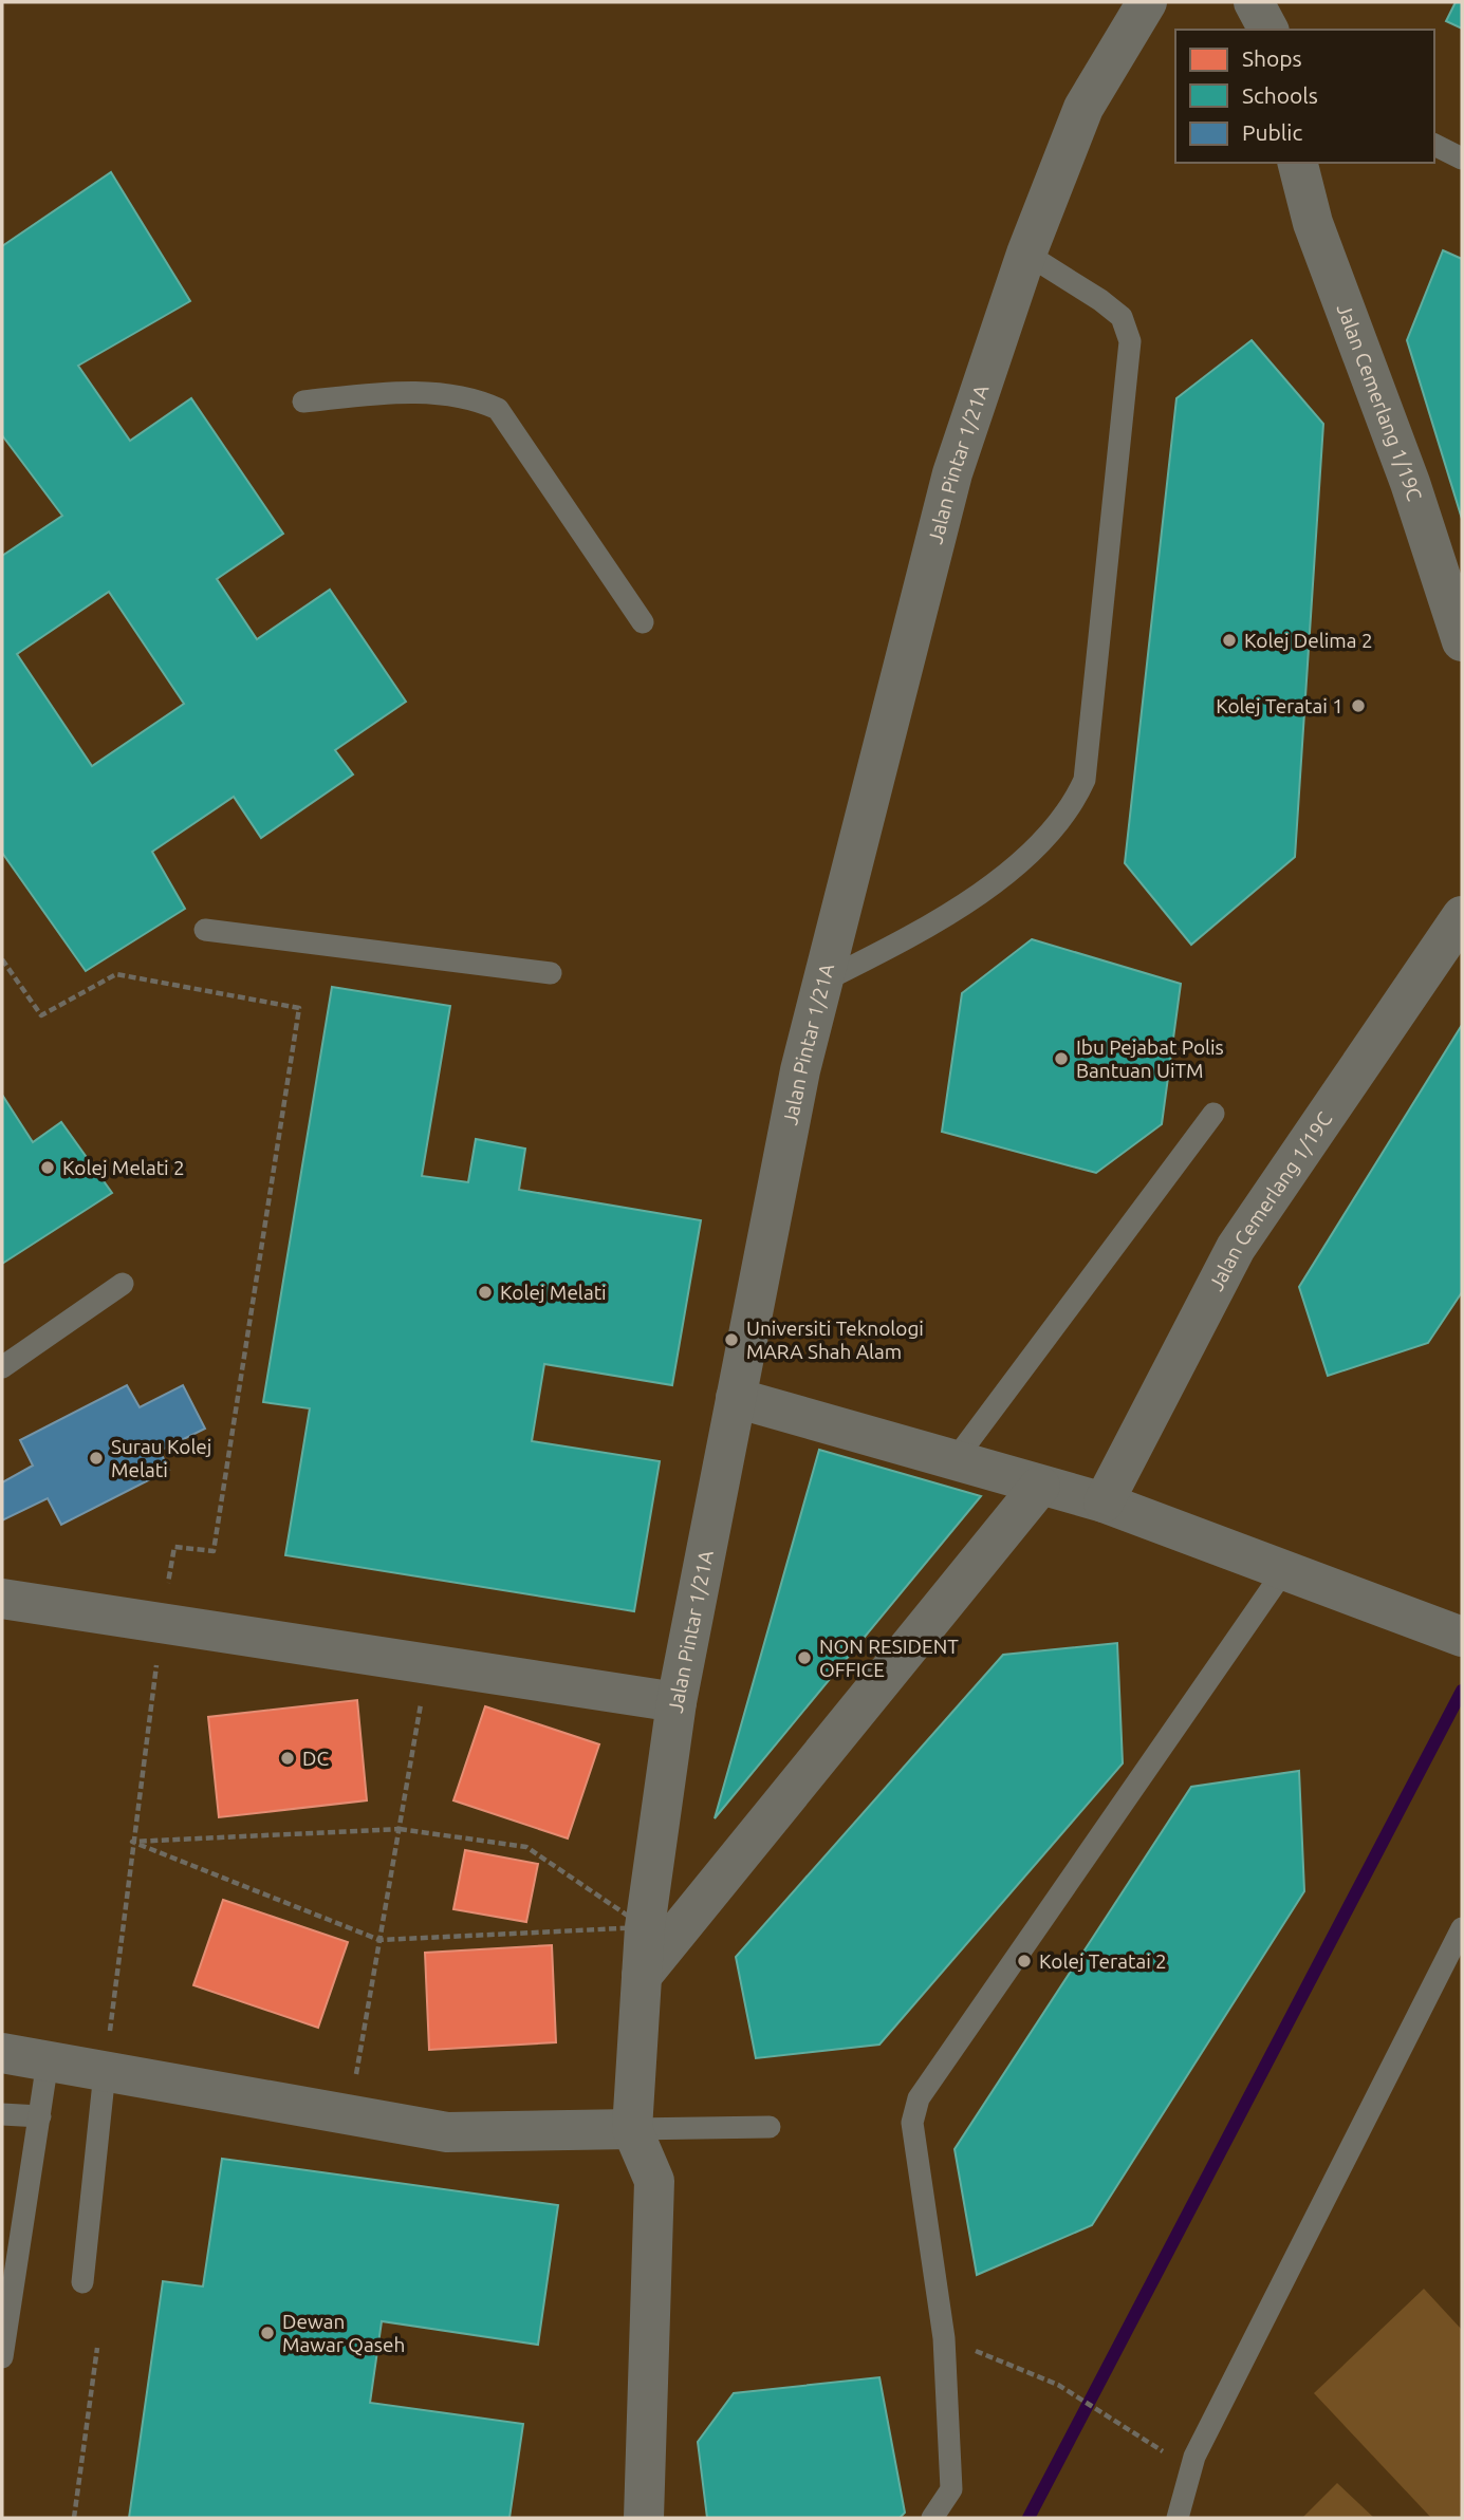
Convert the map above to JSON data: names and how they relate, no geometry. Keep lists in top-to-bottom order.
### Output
{
  "streets": {
    "street": ["Jalan Cemerlang 1/19C", "Jalan Pintar 1/21A"]
  },
  "places": [
    "Kolej Delima 2",
    "Kolej Teratai 1",
    "Ibu Pejabat Polis Bantuan UiTM",
    "Kolej Melati 2",
    "Kolej Melati",
    "Universiti Teknologi MARA Shah Alam",
    "Surau Kolej Melati",
    "NON RESIDENT OFFICE",
    "DC",
    "Kolej Teratai 2",
    "Dewan Mawar Qaseh"
  ],
  "legend": ["Shops", "Schools", "Public"]
}
